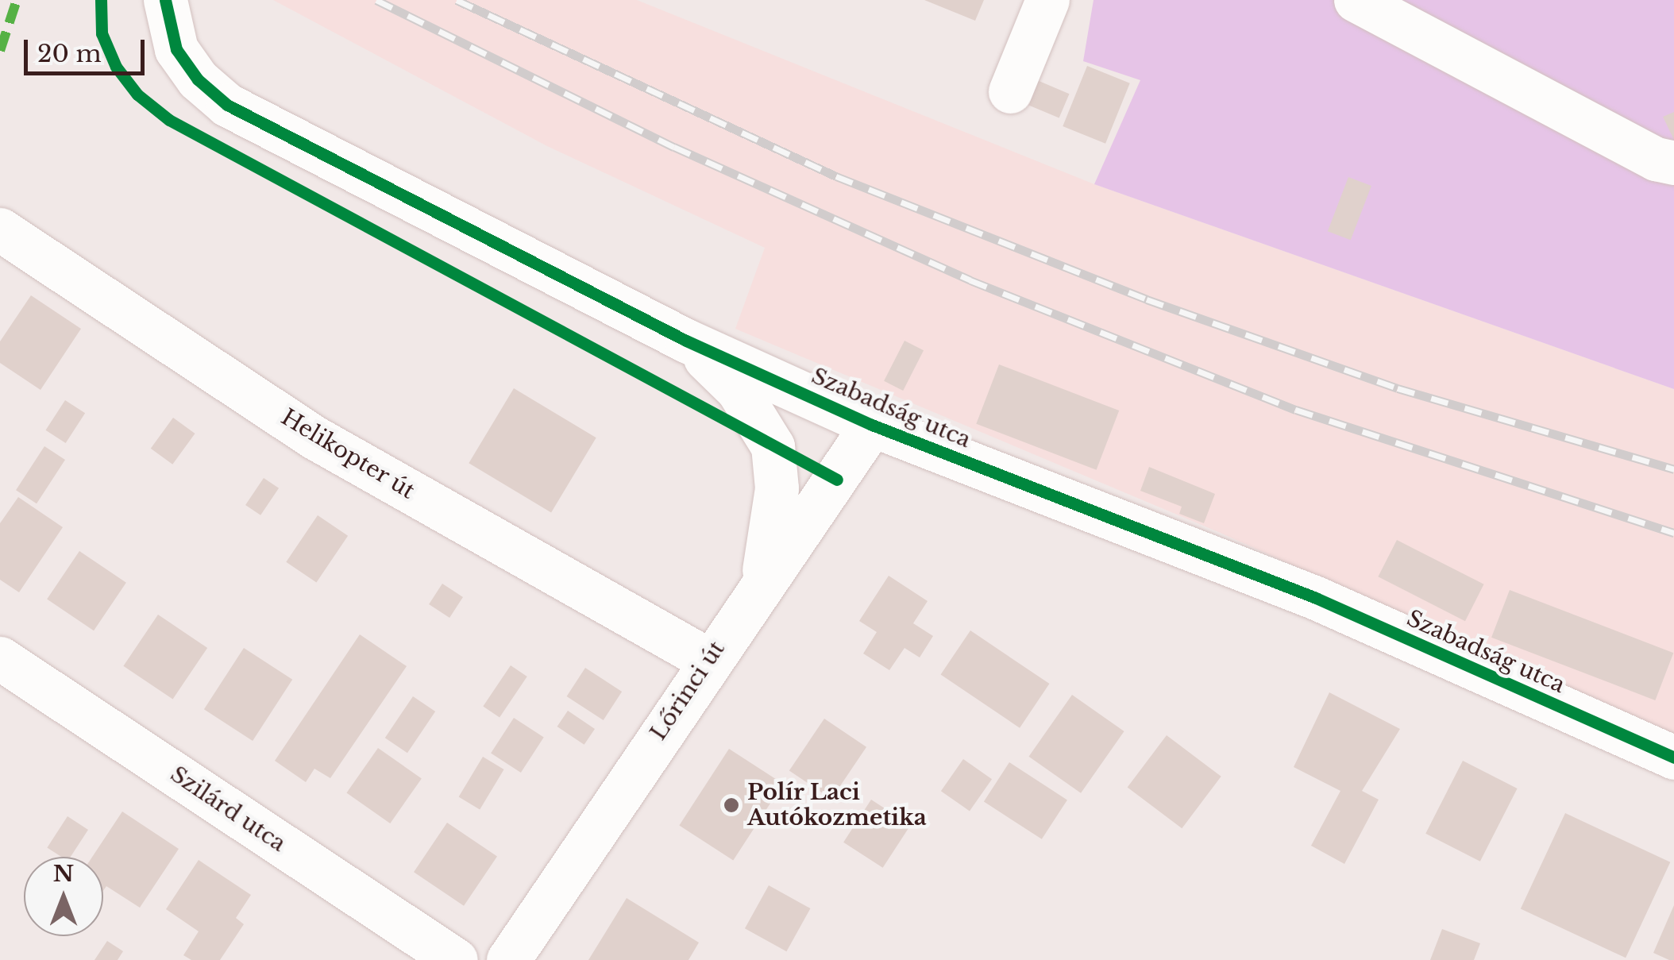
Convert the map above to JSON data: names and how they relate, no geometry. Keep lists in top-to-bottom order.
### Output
{
  "streets": {
    "street": [
      "Szabadság utca",
      "Helikopter út",
      "Lőrinci út",
      "Szilárd utca"
    ]
  },
  "crossings": [
    ["Szabadság utca", "Lőrinci út"],
    ["Helikopter út", "Lőrinci út"]
  ],
  "places": ["Polír Laci Autókozmetika"],
  "scale_bar": "20 m",
  "north": "top"
}
